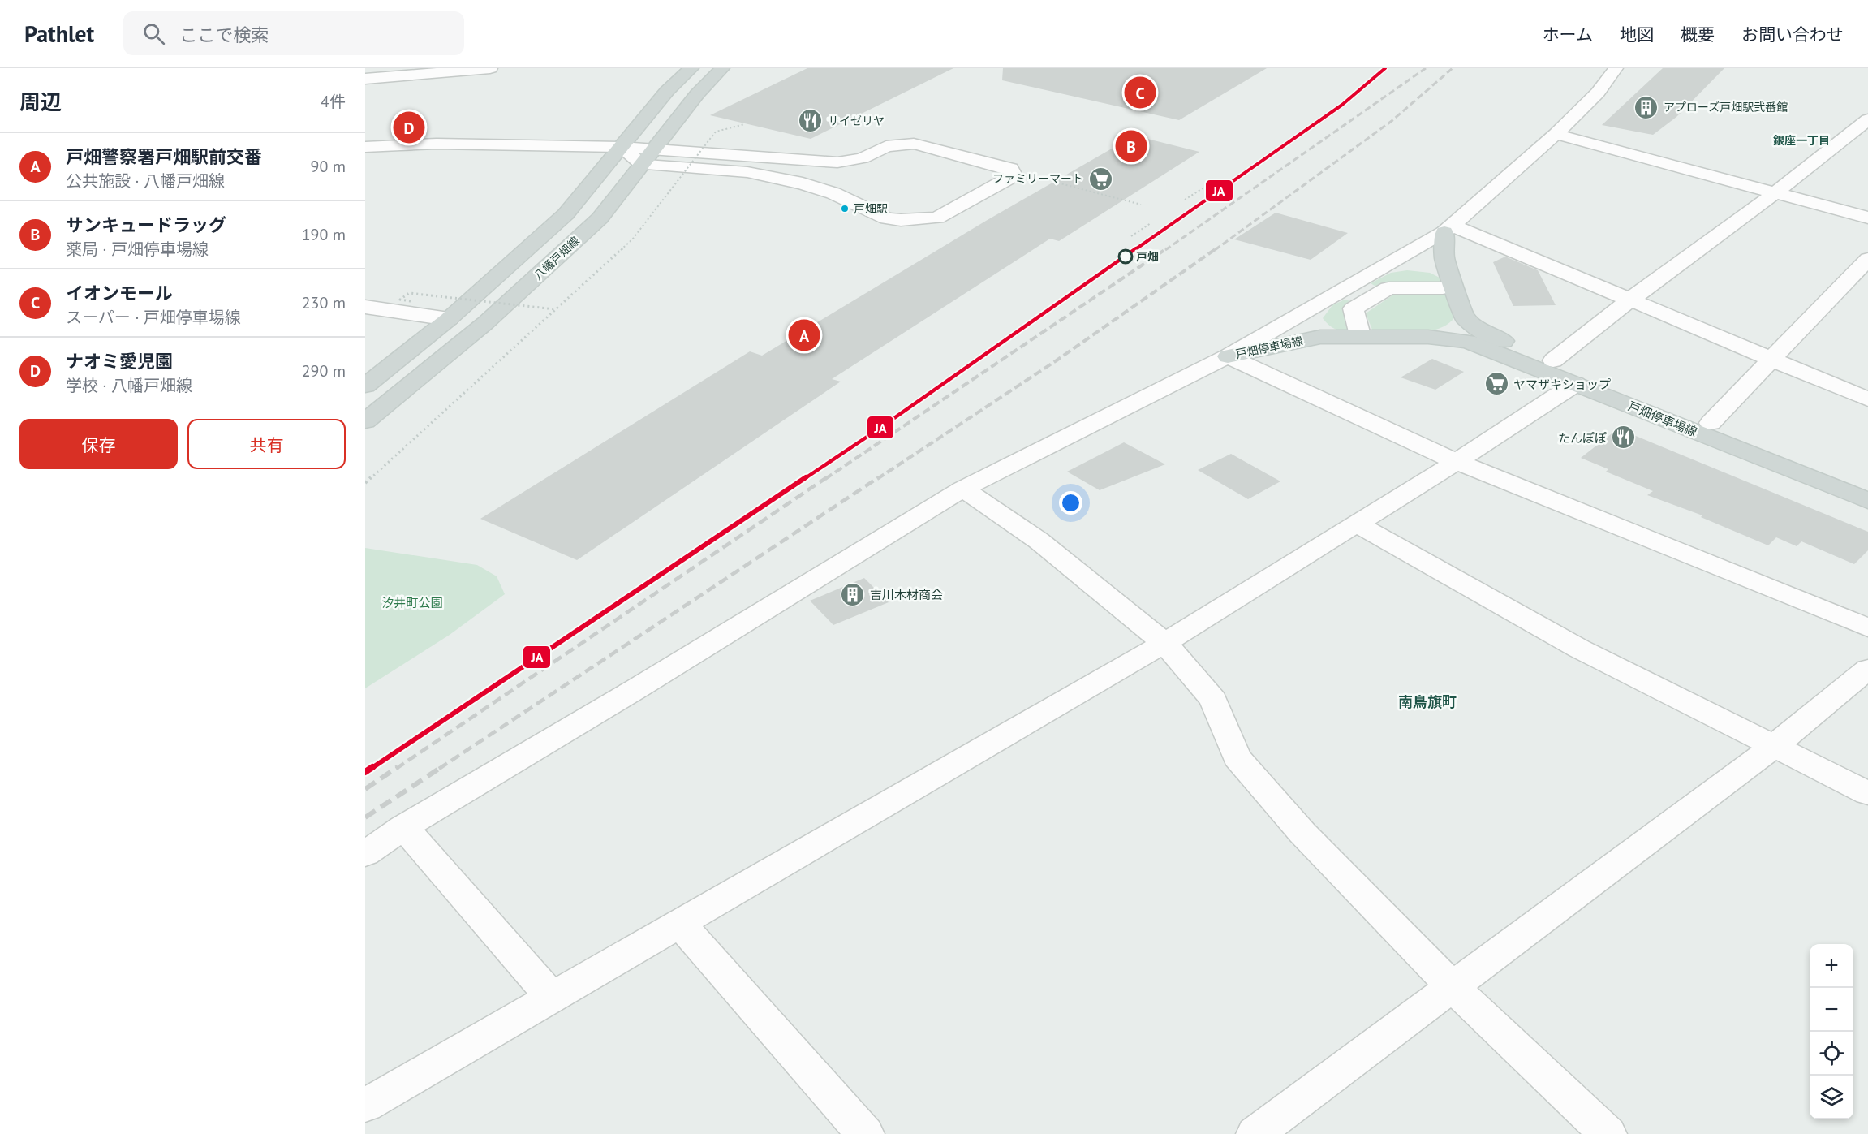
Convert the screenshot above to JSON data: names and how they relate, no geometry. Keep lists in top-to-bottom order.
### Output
{
  "streets": {
    "main road": ["八幡戸畑線", "戸畑停車場線"]
  },
  "districts": ["銀座一丁目", "南鳥旗町"],
  "parks": ["汐井町公園"],
  "places": {
    "building": ["アプローズ戸畑駅弐番館", "吉川木材商会"],
    "restaurant": ["サイゼリヤ", "たんぽぽ"],
    "supermarket": ["ファミリーマート", "ヤマザキショップ"],
    "other": ["戸畑駅", "戸畑"]
  },
  "lines": ["transit line JA"],
  "page": {
    "header": "Pathlet",
    "search": "ここで検索",
    "nav": [
      "ホーム",
      "地図",
      "概要",
      "お問い合わせ"
    ],
    "heading": ["周辺", "4件"],
    "pins": [
      "C",
      "D",
      "B",
      "A"
    ],
    "list": [
      {
        "mark": "A",
        "name": "戸畑警察署戸畑駅前交番",
        "note": "公共施設 · 八幡戸畑線",
        "value": "90 m"
      },
      {
        "mark": "B",
        "name": "サンキュードラッグ",
        "note": "薬局 · 戸畑停車場線",
        "value": "190 m"
      },
      {
        "mark": "C",
        "name": "イオンモール",
        "note": "スーパー · 戸畑停車場線",
        "value": "230 m"
      },
      {
        "mark": "D",
        "name": "ナオミ愛児園",
        "note": "学校 · 八幡戸畑線",
        "value": "290 m"
      }
    ],
    "buttons": ["保存", "共有"],
    "map_buttons": ["+", "−"]
  }
}
